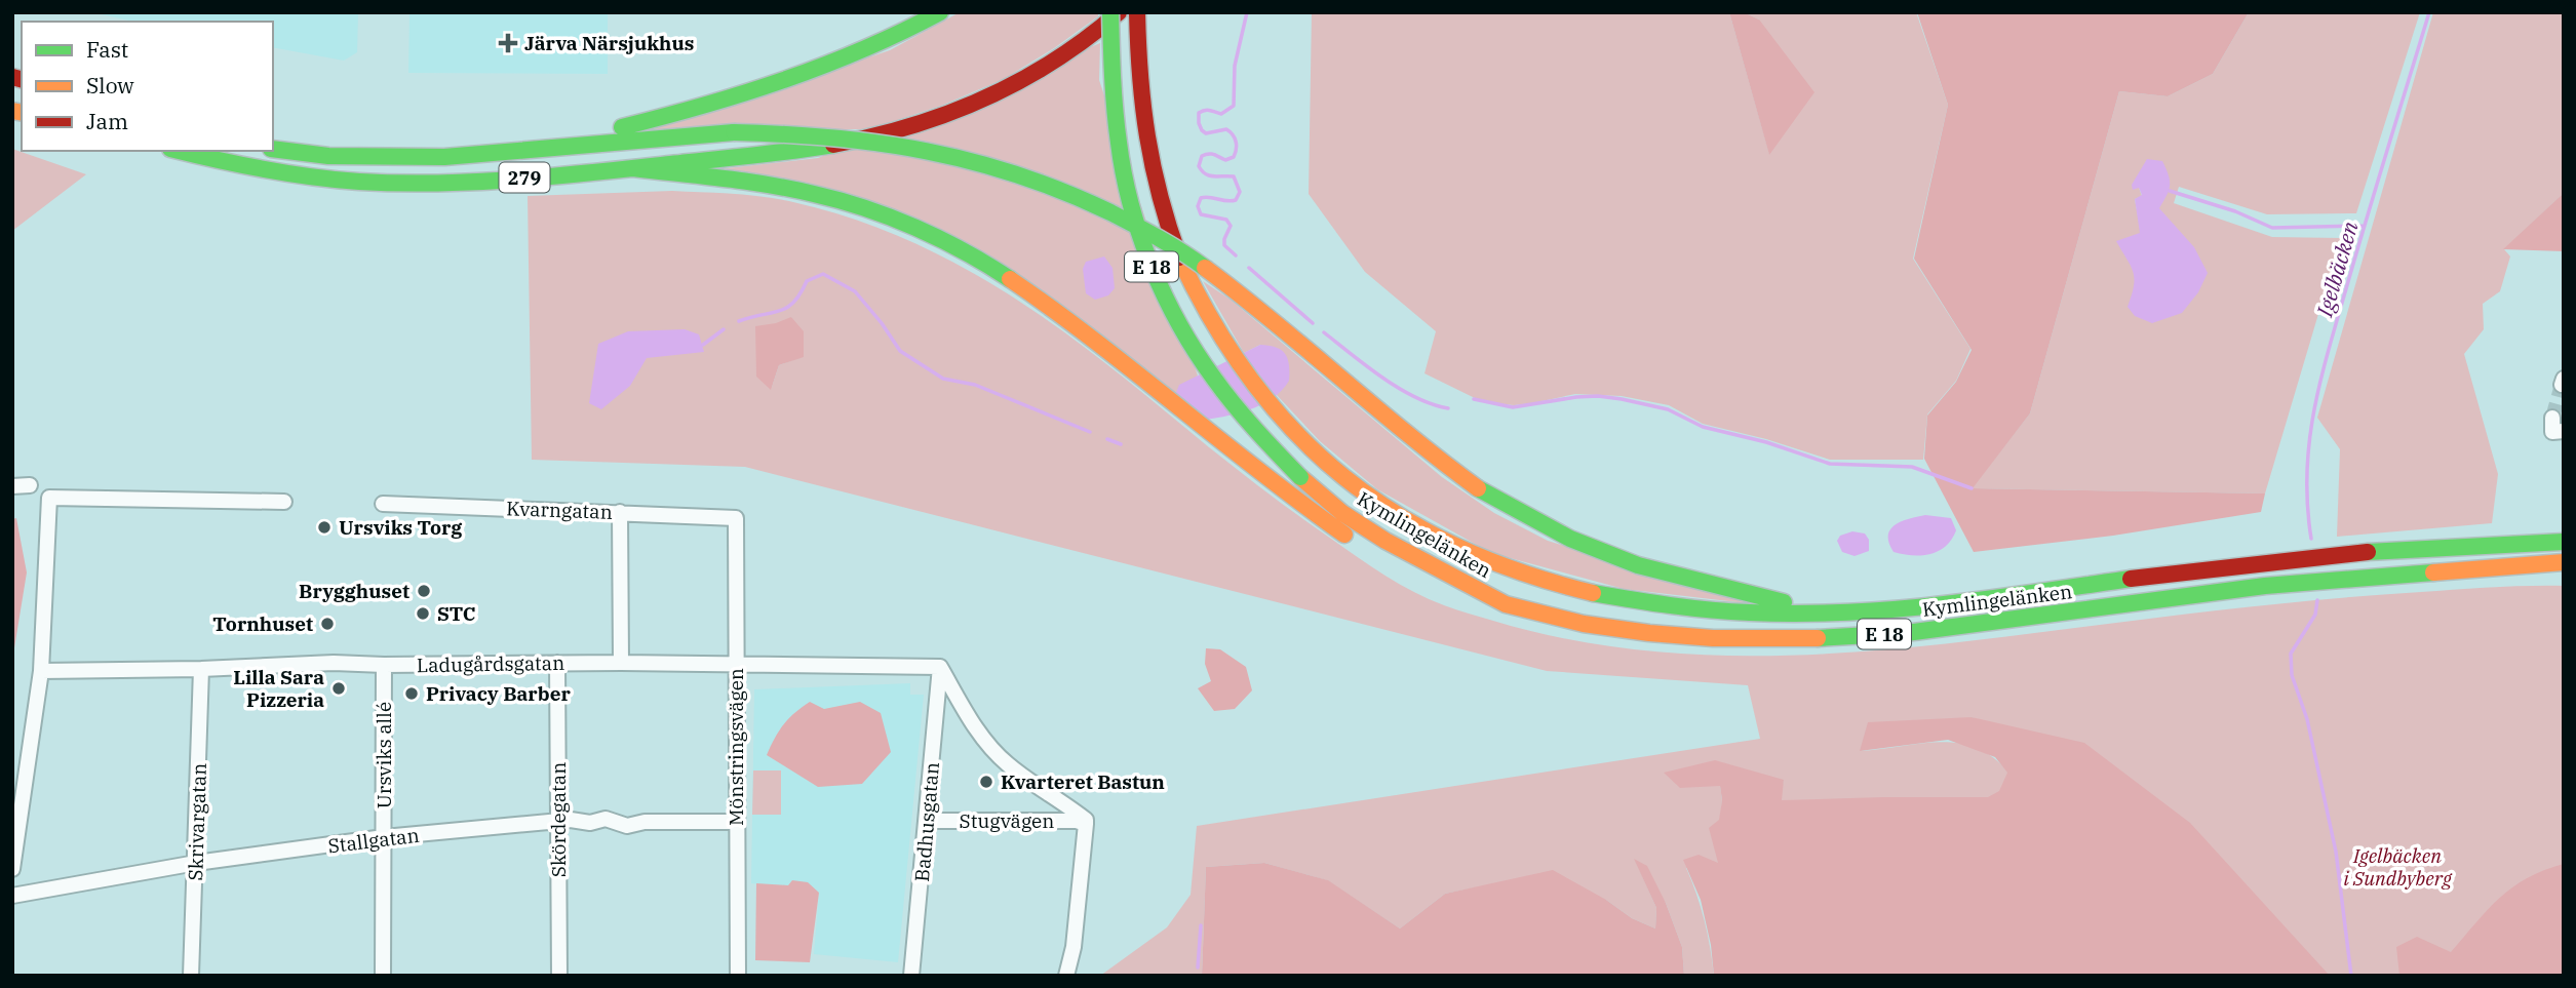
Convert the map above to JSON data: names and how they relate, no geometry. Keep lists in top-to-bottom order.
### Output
{
  "streets": {
    "highway": ["279", "E 18", "Kymlingelänken"],
    "street": [
      "Kvarngatan",
      "Ladugårdsgatan",
      "Mönstringsvägen",
      "Ursviks allé",
      "Skördegatan",
      "Stugvägen",
      "Skrivargatan",
      "Badhusgatan",
      "Stallgatan"
    ]
  },
  "crossings": [
    ["279", "Kymlingelänken"],
    ["Kvarngatan", "Mönstringsvägen"],
    ["Ladugårdsgatan", "Mönstringsvägen"],
    ["Ladugårdsgatan", "Ursviks allé"],
    ["Ladugårdsgatan", "Skördegatan"],
    ["Ladugårdsgatan", "Skrivargatan"],
    ["Ladugårdsgatan", "Badhusgatan"],
    ["Mönstringsvägen", "Stallgatan"],
    ["Ursviks allé", "Stallgatan"],
    ["Skördegatan", "Stallgatan"],
    ["Stugvägen", "Badhusgatan"],
    ["Skrivargatan", "Stallgatan"]
  ],
  "water": ["Igelbäcken"],
  "parks": ["Igelbäcken i Sundbyberg"],
  "places": {
    "health": ["Järva Närsjukhus"],
    "other": [
      "Ursviks Torg",
      "Brygghuset",
      "STC",
      "Tornhuset",
      "Lilla Sara Pizzeria",
      "Privacy Barber",
      "Kvarteret Bastun"
    ]
  },
  "legend": ["Fast", "Slow", "Jam"]
}
